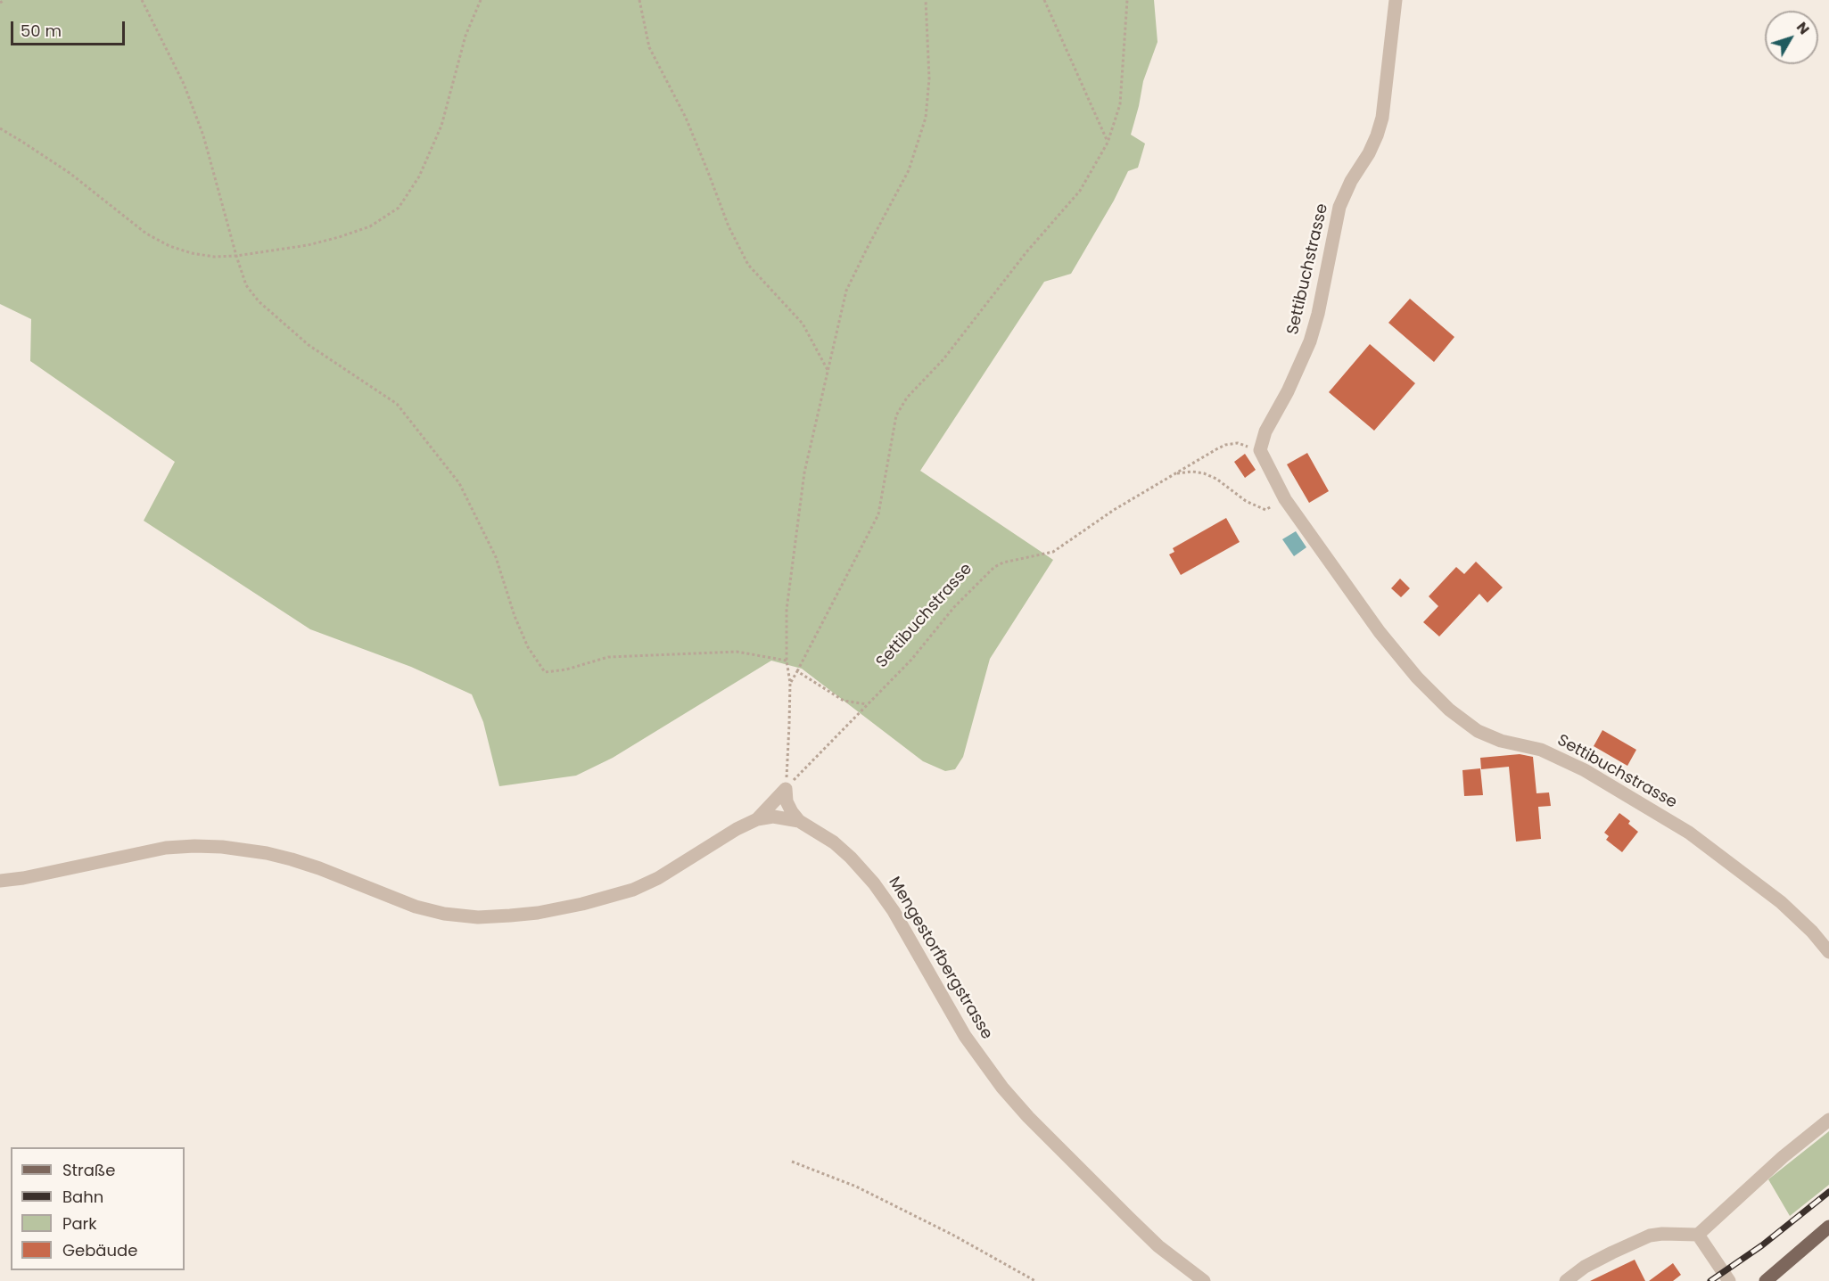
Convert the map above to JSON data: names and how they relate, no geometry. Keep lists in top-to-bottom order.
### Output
{
  "streets": {
    "street": ["Settibuchstrasse", "Mengestorfbergstrasse"]
  },
  "legend": [
    "Straße",
    "Bahn",
    "Park",
    "Gebäude"
  ],
  "scale_bar": "50 m",
  "north": "top right"
}
